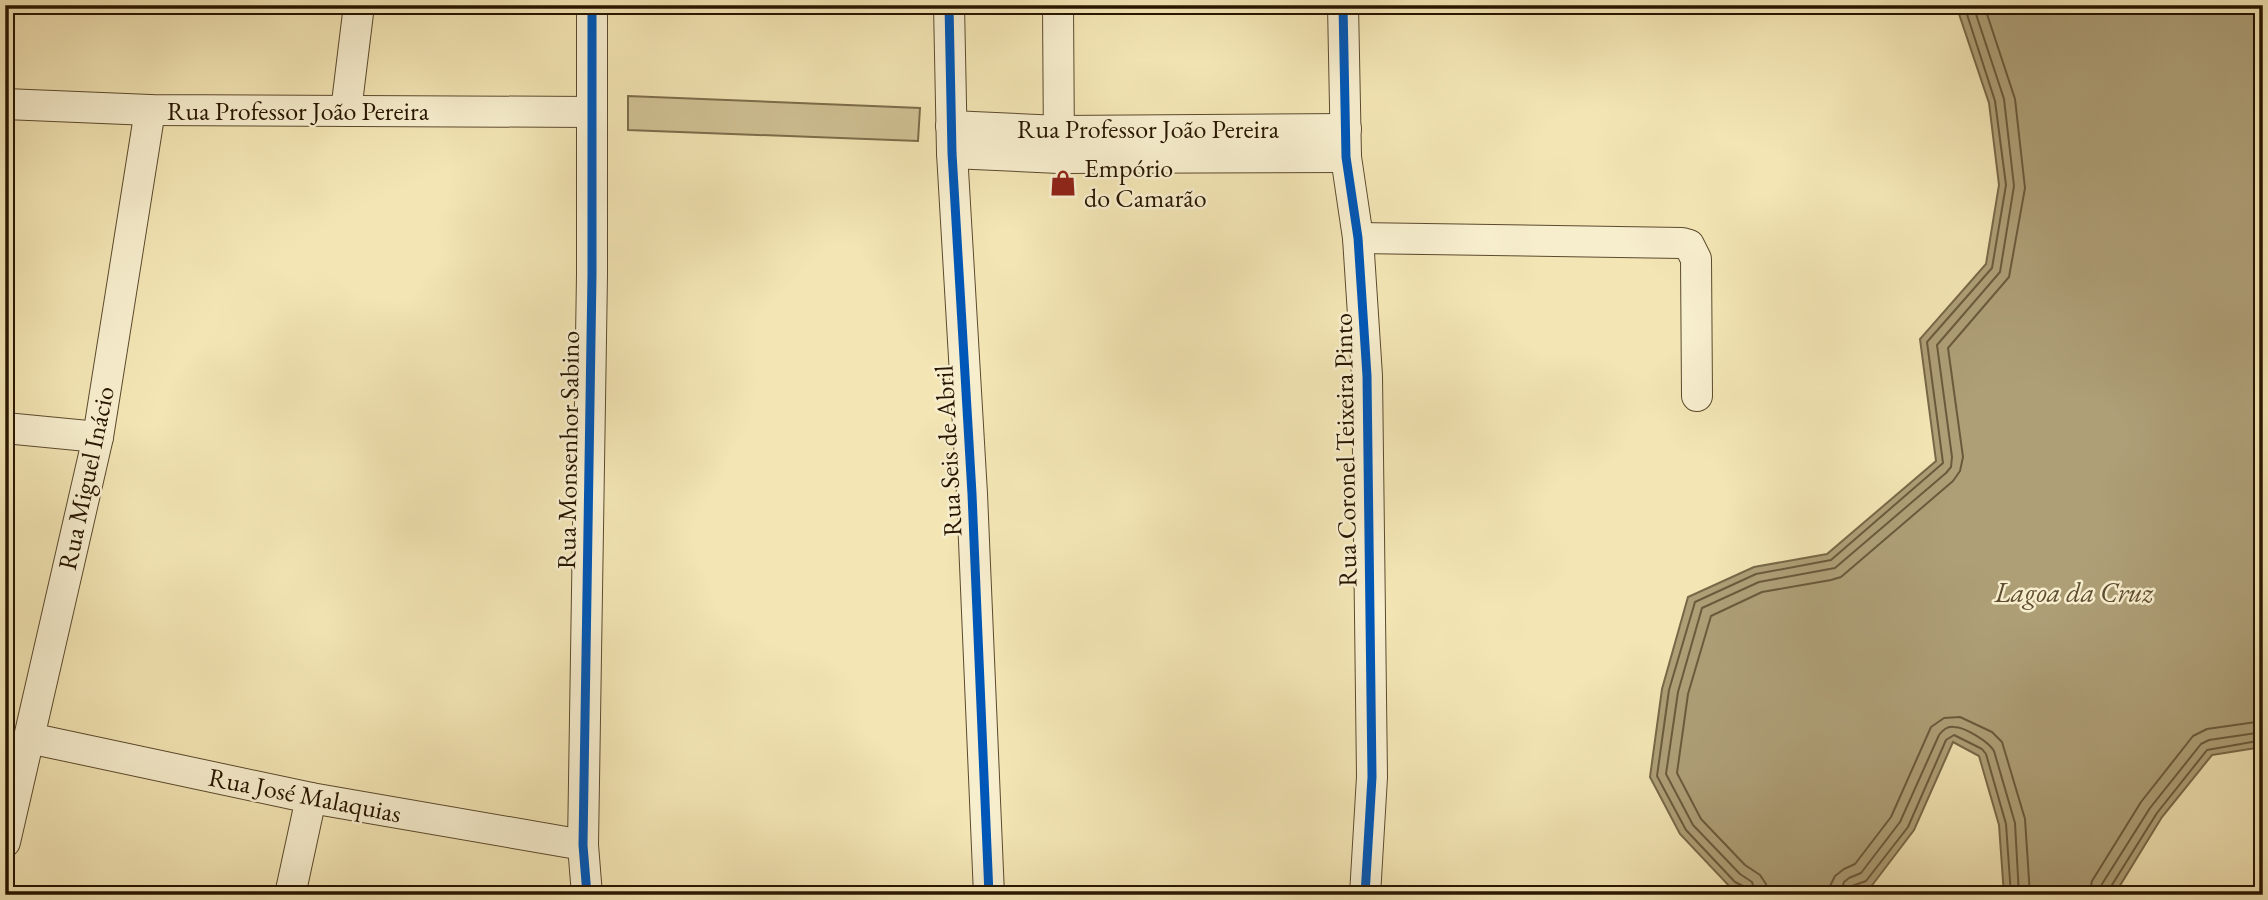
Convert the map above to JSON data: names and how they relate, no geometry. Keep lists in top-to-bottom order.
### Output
{
  "streets": {
    "street": [
      "Rua Professor João Pereira",
      "Rua Monsenhor Sabino",
      "Rua Coronel Teixeira Pinto",
      "Rua Seis de Abril",
      "Rua Miguel Inácio",
      "Rua José Malaquias"
    ]
  },
  "crossings": [
    ["Rua Professor João Pereira", "Rua Monsenhor Sabino"],
    ["Rua Professor João Pereira", "Rua Coronel Teixeira Pinto"],
    ["Rua Professor João Pereira", "Rua Seis de Abril"],
    ["Rua Professor João Pereira", "Rua Miguel Inácio"],
    ["Rua Monsenhor Sabino", "Rua José Malaquias"],
    ["Rua Miguel Inácio", "Rua José Malaquias"]
  ],
  "water": ["Lagoa da Cruz"],
  "places": {
    "shop": ["Empório do Camarão"]
  }
}
